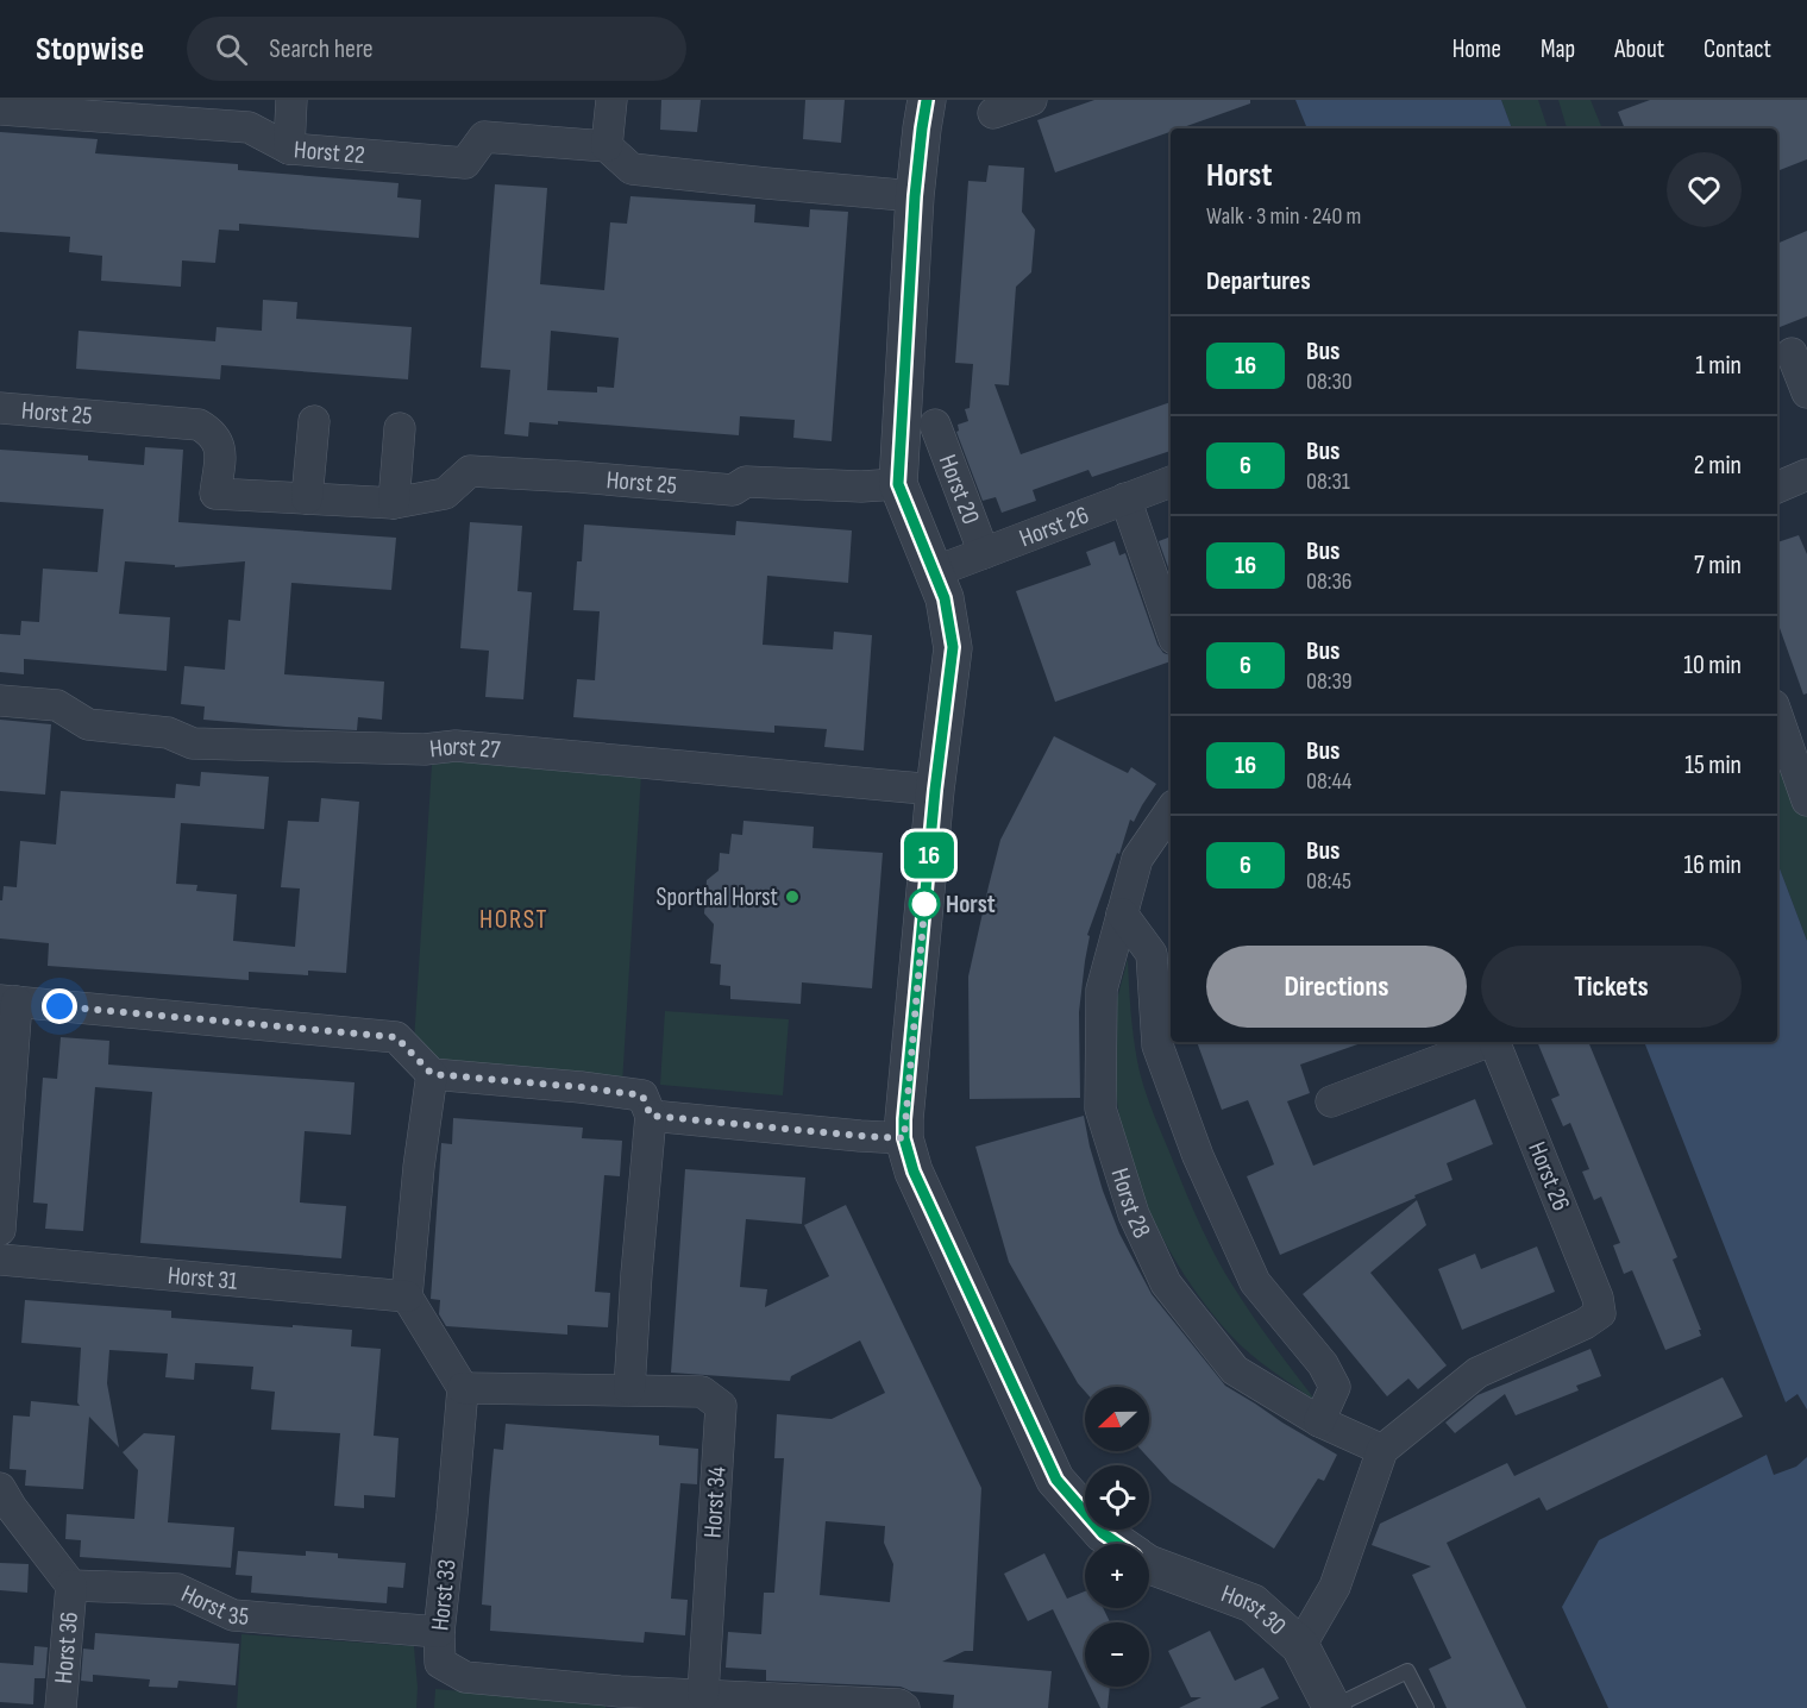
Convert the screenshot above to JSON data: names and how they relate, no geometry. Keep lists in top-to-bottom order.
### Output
{
  "streets": {
    "street": [
      "Horst 22",
      "Horst 25",
      "Horst 20",
      "Horst 26",
      "Horst 27",
      "Horst 28",
      "Horst 31",
      "Horst 34",
      "Horst 33",
      "Horst 35",
      "Horst 30",
      "Horst 36"
    ]
  },
  "crossings": [
    ["Horst 25", "Horst 20"],
    ["Horst 20", "Horst 26"],
    ["Horst 20", "Horst 27"],
    ["Horst 20", "Horst 30"],
    ["Horst 26", "Horst 28"],
    ["Horst 34", "Horst 33"],
    ["Horst 33", "Horst 35"],
    ["Horst 35", "Horst 36"]
  ],
  "districts": ["HORST"],
  "places": ["Sporthal Horst", "Horst"],
  "lines": ["bus line 16"],
  "north": "left",
  "page": {
    "header": "Stopwise",
    "search": "Search here",
    "nav": [
      "Home",
      "Map",
      "About",
      "Contact"
    ],
    "on_map": "16",
    "heading": [
      ["Horst", "Walk · 3 min · 240 m"],
      "Departures"
    ],
    "list": [
      {
        "mark": "16",
        "name": "Bus",
        "note": "08:30",
        "value": "1 min"
      },
      {
        "mark": "6",
        "name": "Bus",
        "note": "08:31",
        "value": "2 min"
      },
      {
        "mark": "16",
        "name": "Bus",
        "note": "08:36",
        "value": "7 min"
      },
      {
        "mark": "6",
        "name": "Bus",
        "note": "08:39",
        "value": "10 min"
      },
      {
        "mark": "16",
        "name": "Bus",
        "note": "08:44",
        "value": "15 min"
      },
      {
        "mark": "6",
        "name": "Bus",
        "note": "08:45",
        "value": "16 min"
      }
    ],
    "buttons": ["Directions", "Tickets"],
    "map_buttons": ["+", "−"]
  }
}
